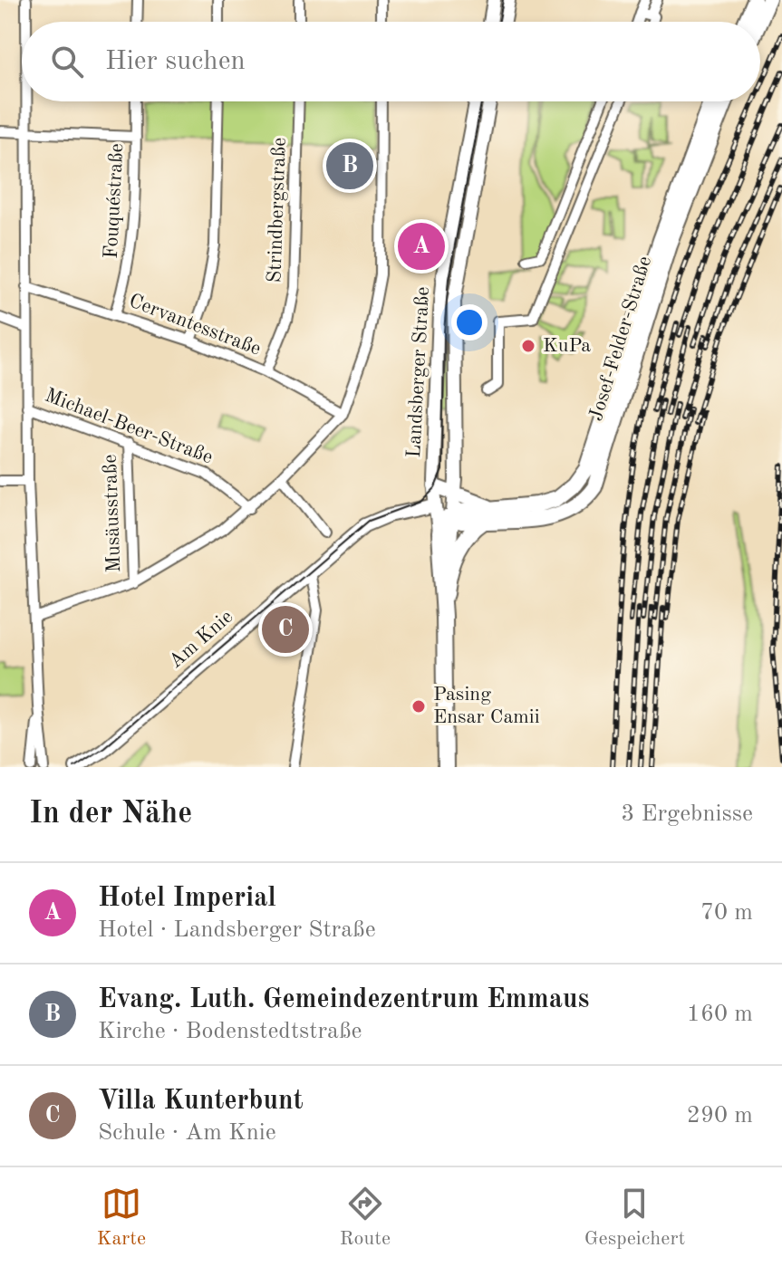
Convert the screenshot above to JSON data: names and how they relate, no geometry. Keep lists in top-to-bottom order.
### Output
{
  "streets": {
    "main road": ["Josef-Felder-Straße", "Landsberger Straße"],
    "street": [
      "Fouquéstraße",
      "Strindbergstraße",
      "Cervantesstraße",
      "Michael-Beer-Straße",
      "Musäusstraße",
      "Am Knie"
    ]
  },
  "crossings": [
    ["Fouquéstraße", "Cervantesstraße"],
    ["Strindbergstraße", "Cervantesstraße"],
    ["Josef-Felder-Straße", "Landsberger Straße"],
    ["Josef-Felder-Straße", "Am Knie"],
    ["Landsberger Straße", "Am Knie"],
    ["Michael-Beer-Straße", "Musäusstraße"]
  ],
  "places": ["KuPa", "Pasing Ensar Camii"],
  "page": {
    "search": "Hier suchen",
    "pins": ["B", "A", "C"],
    "heading": ["In der Nähe", "3 Ergebnisse"],
    "list": [
      {
        "mark": "A",
        "name": "Hotel Imperial",
        "note": "Hotel · Landsberger Straße",
        "value": "70 m"
      },
      {
        "mark": "B",
        "name": "Evang. Luth. Gemeindezentrum Emmaus",
        "note": "Kirche · Bodenstedtstraße",
        "value": "160 m"
      },
      {
        "mark": "C",
        "name": "Villa Kunterbunt",
        "note": "Schule · Am Knie",
        "value": "290 m"
      }
    ],
    "nav": ["Karte", "Route", "Gespeichert"]
  }
}
